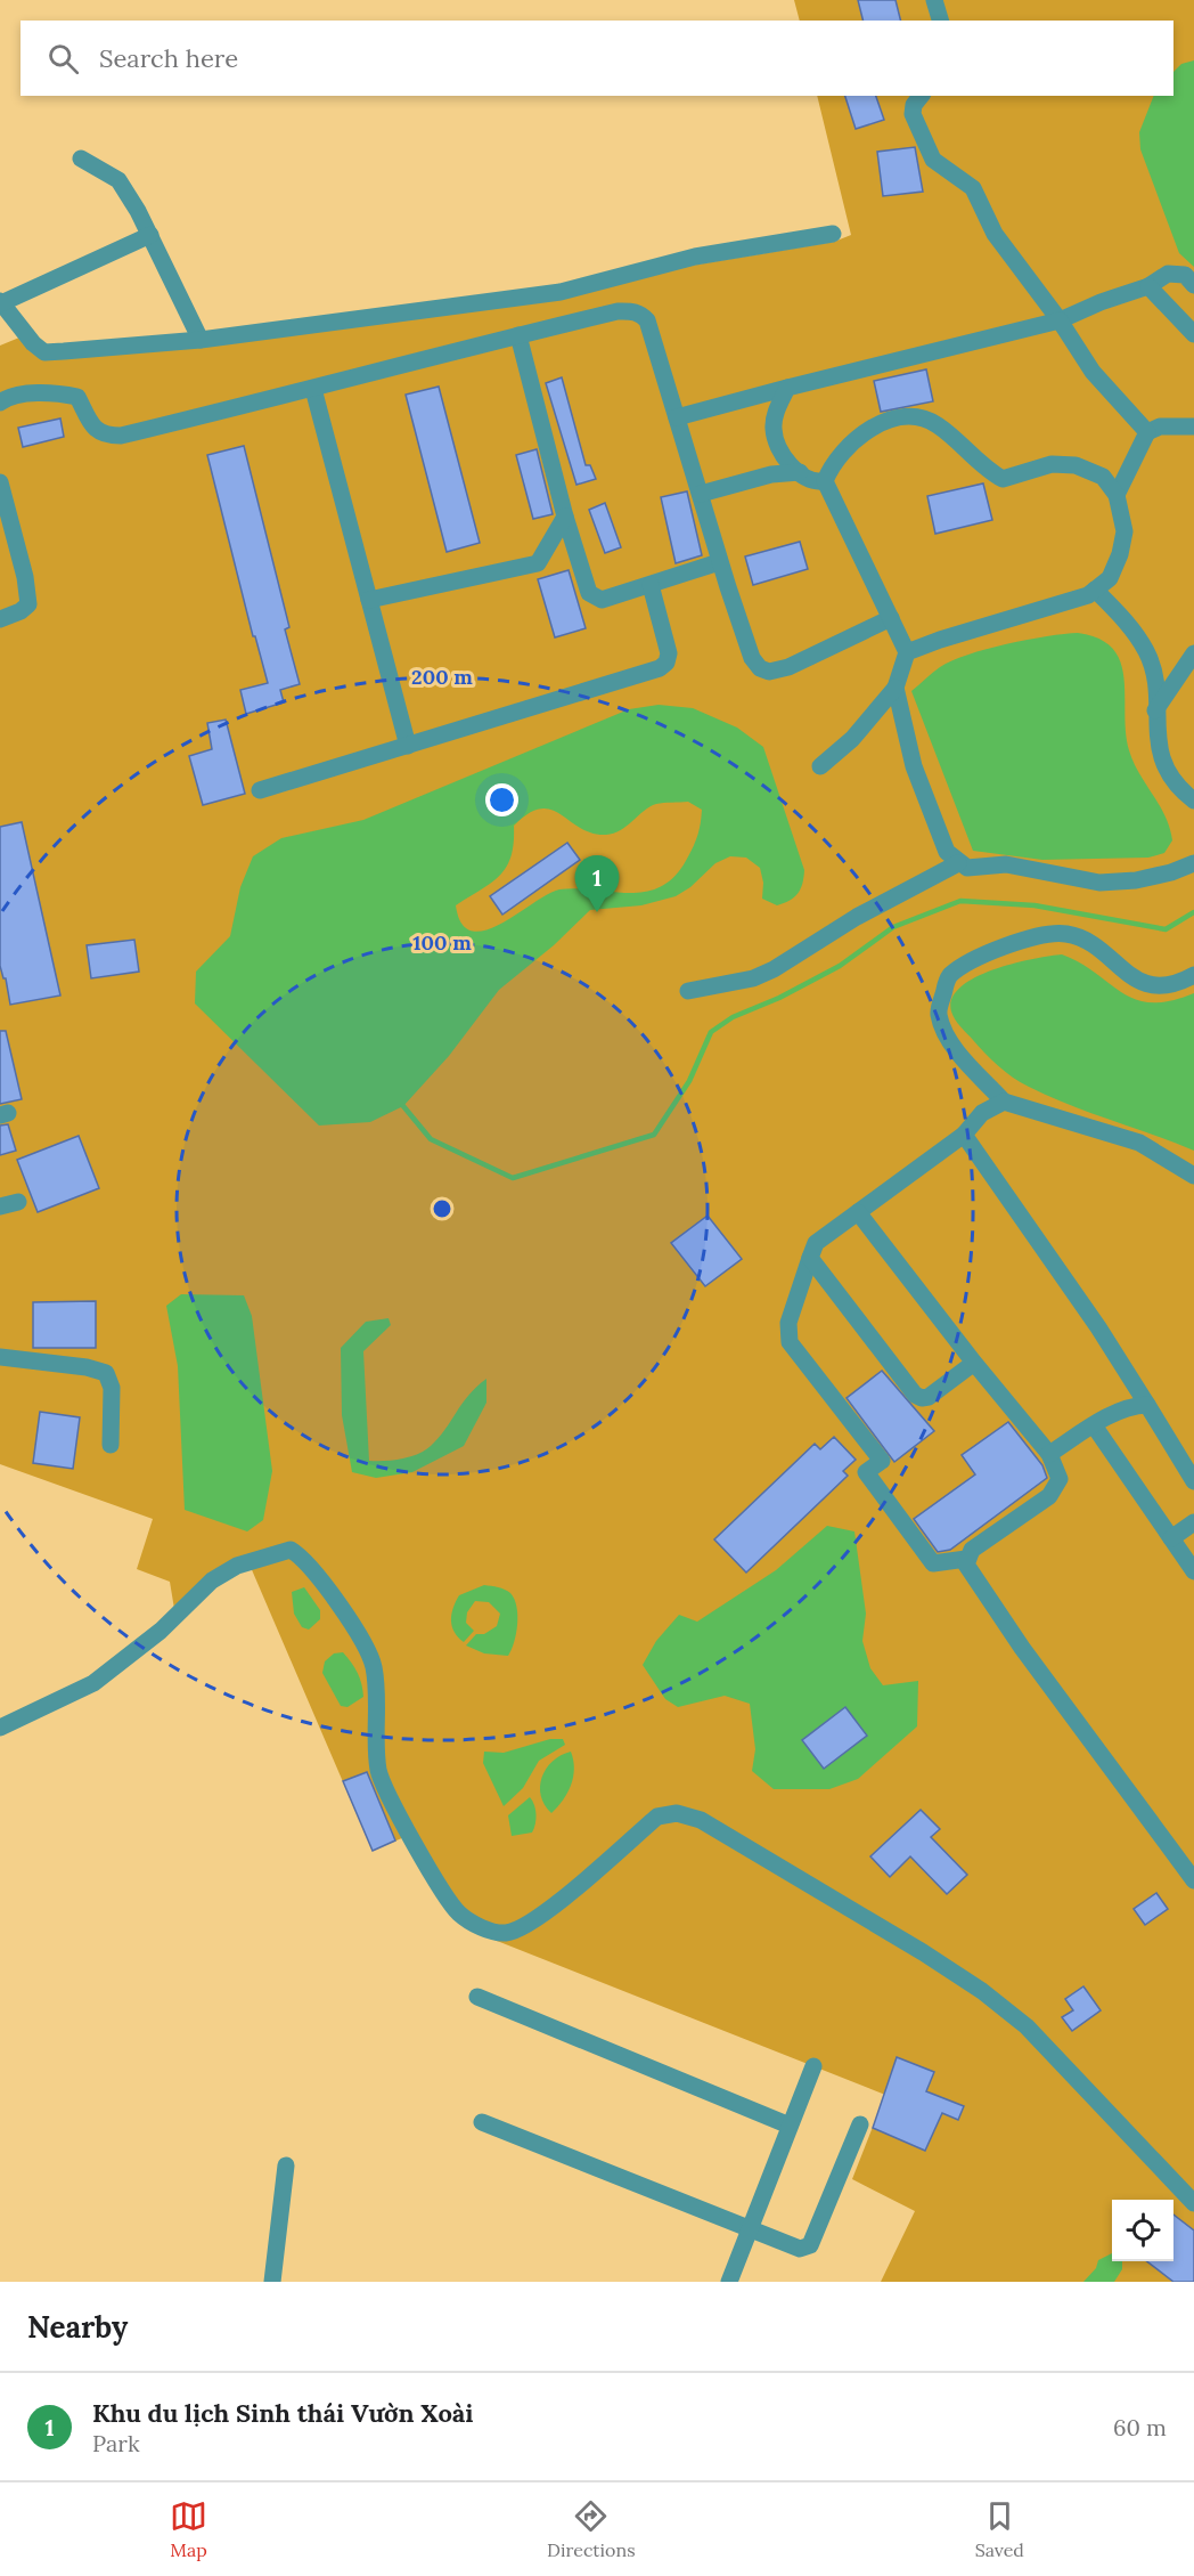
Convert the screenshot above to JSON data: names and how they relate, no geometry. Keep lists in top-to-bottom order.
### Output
{
  "page": {
    "search": "Search here",
    "pins": "1",
    "heading": "Nearby",
    "list": [
      {
        "mark": "1",
        "name": "Khu du lịch Sinh thái Vườn Xoài",
        "note": "Park",
        "value": "60 m"
      }
    ],
    "nav": ["Map", "Directions", "Saved"]
  },
  "rings": ["200 m", "100 m"]
}
